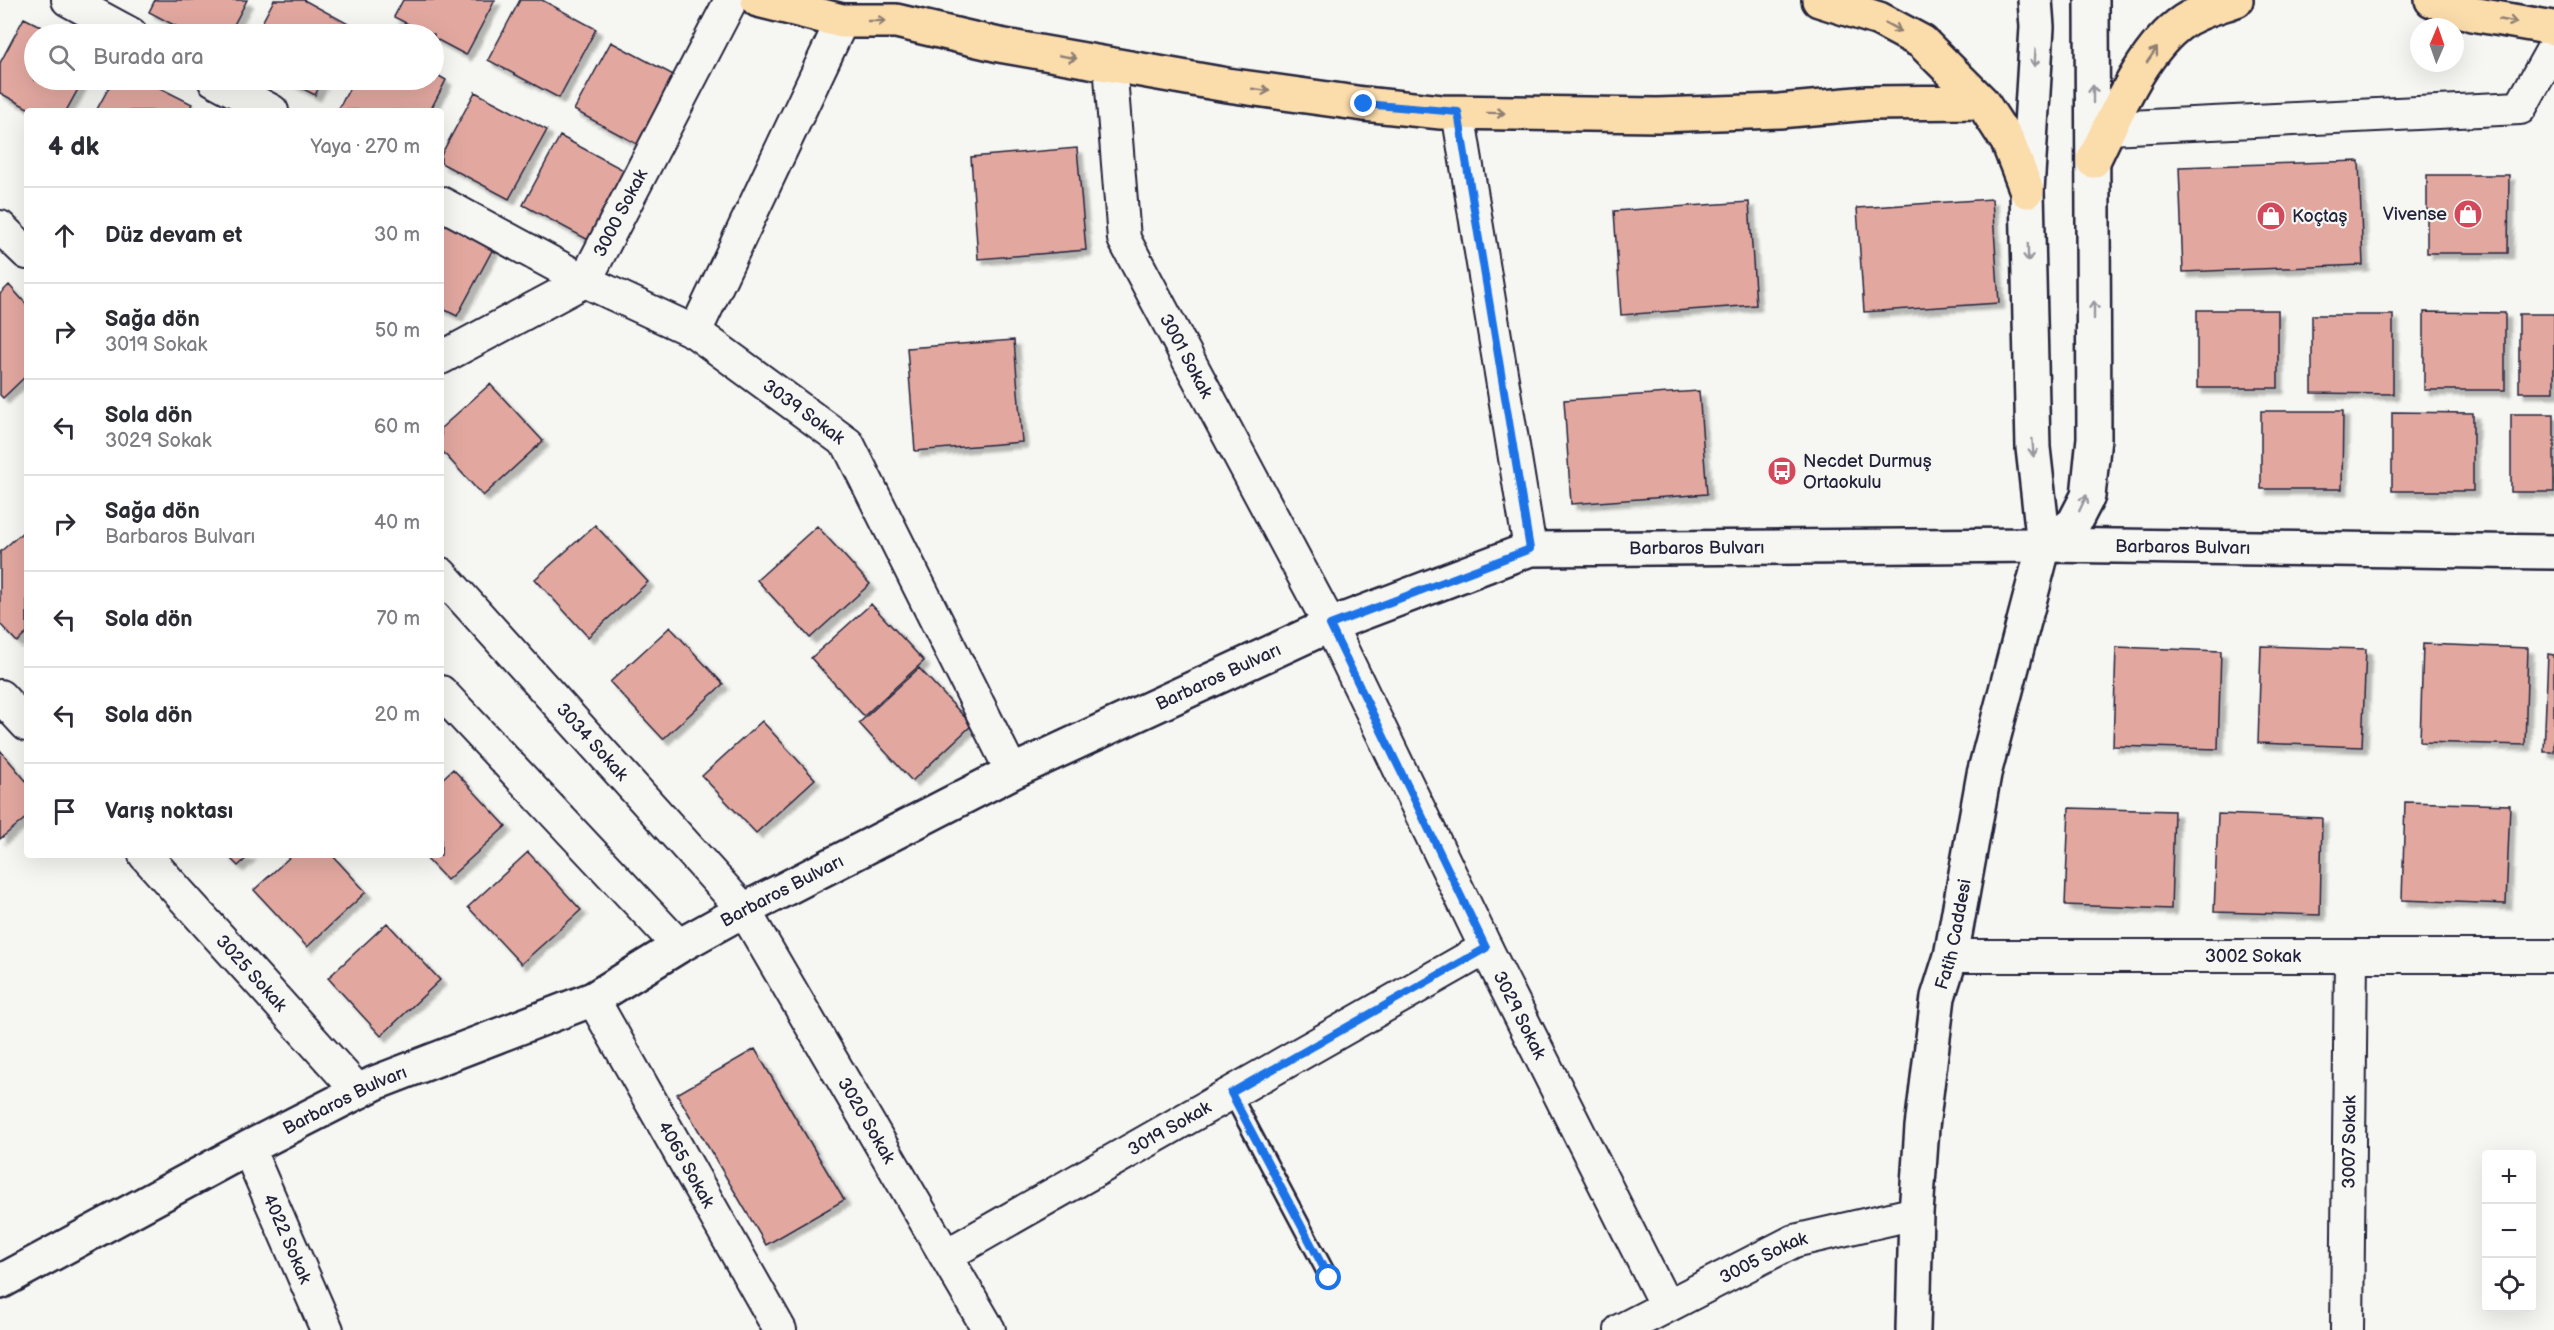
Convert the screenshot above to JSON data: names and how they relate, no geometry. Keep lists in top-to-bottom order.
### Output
{
  "streets": {
    "street": [
      "3000 Sokak",
      "3001 Sokak",
      "3039 Sokak",
      "Barbaros Bulvarı",
      "3034 Sokak",
      "Fatih Caddesi",
      "3002 Sokak",
      "3025 Sokak",
      "3029 Sokak",
      "3020 Sokak",
      "3019 Sokak",
      "3007 Sokak",
      "4065 Sokak",
      "4022 Sokak",
      "3005 Sokak"
    ]
  },
  "crossings": [
    ["3000 Sokak", "3039 Sokak"],
    ["3001 Sokak", "Barbaros Bulvarı"],
    ["3001 Sokak", "3029 Sokak"],
    ["3039 Sokak", "Barbaros Bulvarı"],
    ["Barbaros Bulvarı", "3034 Sokak"],
    ["Barbaros Bulvarı", "Fatih Caddesi"],
    ["Barbaros Bulvarı", "3025 Sokak"],
    ["Barbaros Bulvarı", "3029 Sokak"],
    ["Barbaros Bulvarı", "3020 Sokak"],
    ["Barbaros Bulvarı", "4065 Sokak"],
    ["Barbaros Bulvarı", "4022 Sokak"],
    ["3034 Sokak", "3020 Sokak"],
    ["Fatih Caddesi", "3002 Sokak"],
    ["Fatih Caddesi", "3005 Sokak"],
    ["3002 Sokak", "3007 Sokak"],
    ["3029 Sokak", "3019 Sokak"],
    ["3029 Sokak", "3005 Sokak"],
    ["3020 Sokak", "3019 Sokak"]
  ],
  "places": {
    "shop": ["Vivense", "Koçtaş"],
    "bus stop": ["Necdet Durmuş Ortaokulu"]
  },
  "north": "top",
  "page": {
    "search": "Burada ara",
    "heading": ["4 dk", "Yaya · 270 m"],
    "list": [
      ["Düz devam et", "30 m"],
      ["Sağa dön", "3019 Sokak", "50 m"],
      ["Sola dön", "3029 Sokak", "60 m"],
      ["Sağa dön", "Barbaros Bulvarı", "40 m"],
      ["Sola dön", "70 m"],
      ["Sola dön", "20 m"],
      "Varış noktası"
    ],
    "map_buttons": ["+", "−"]
  }
}
